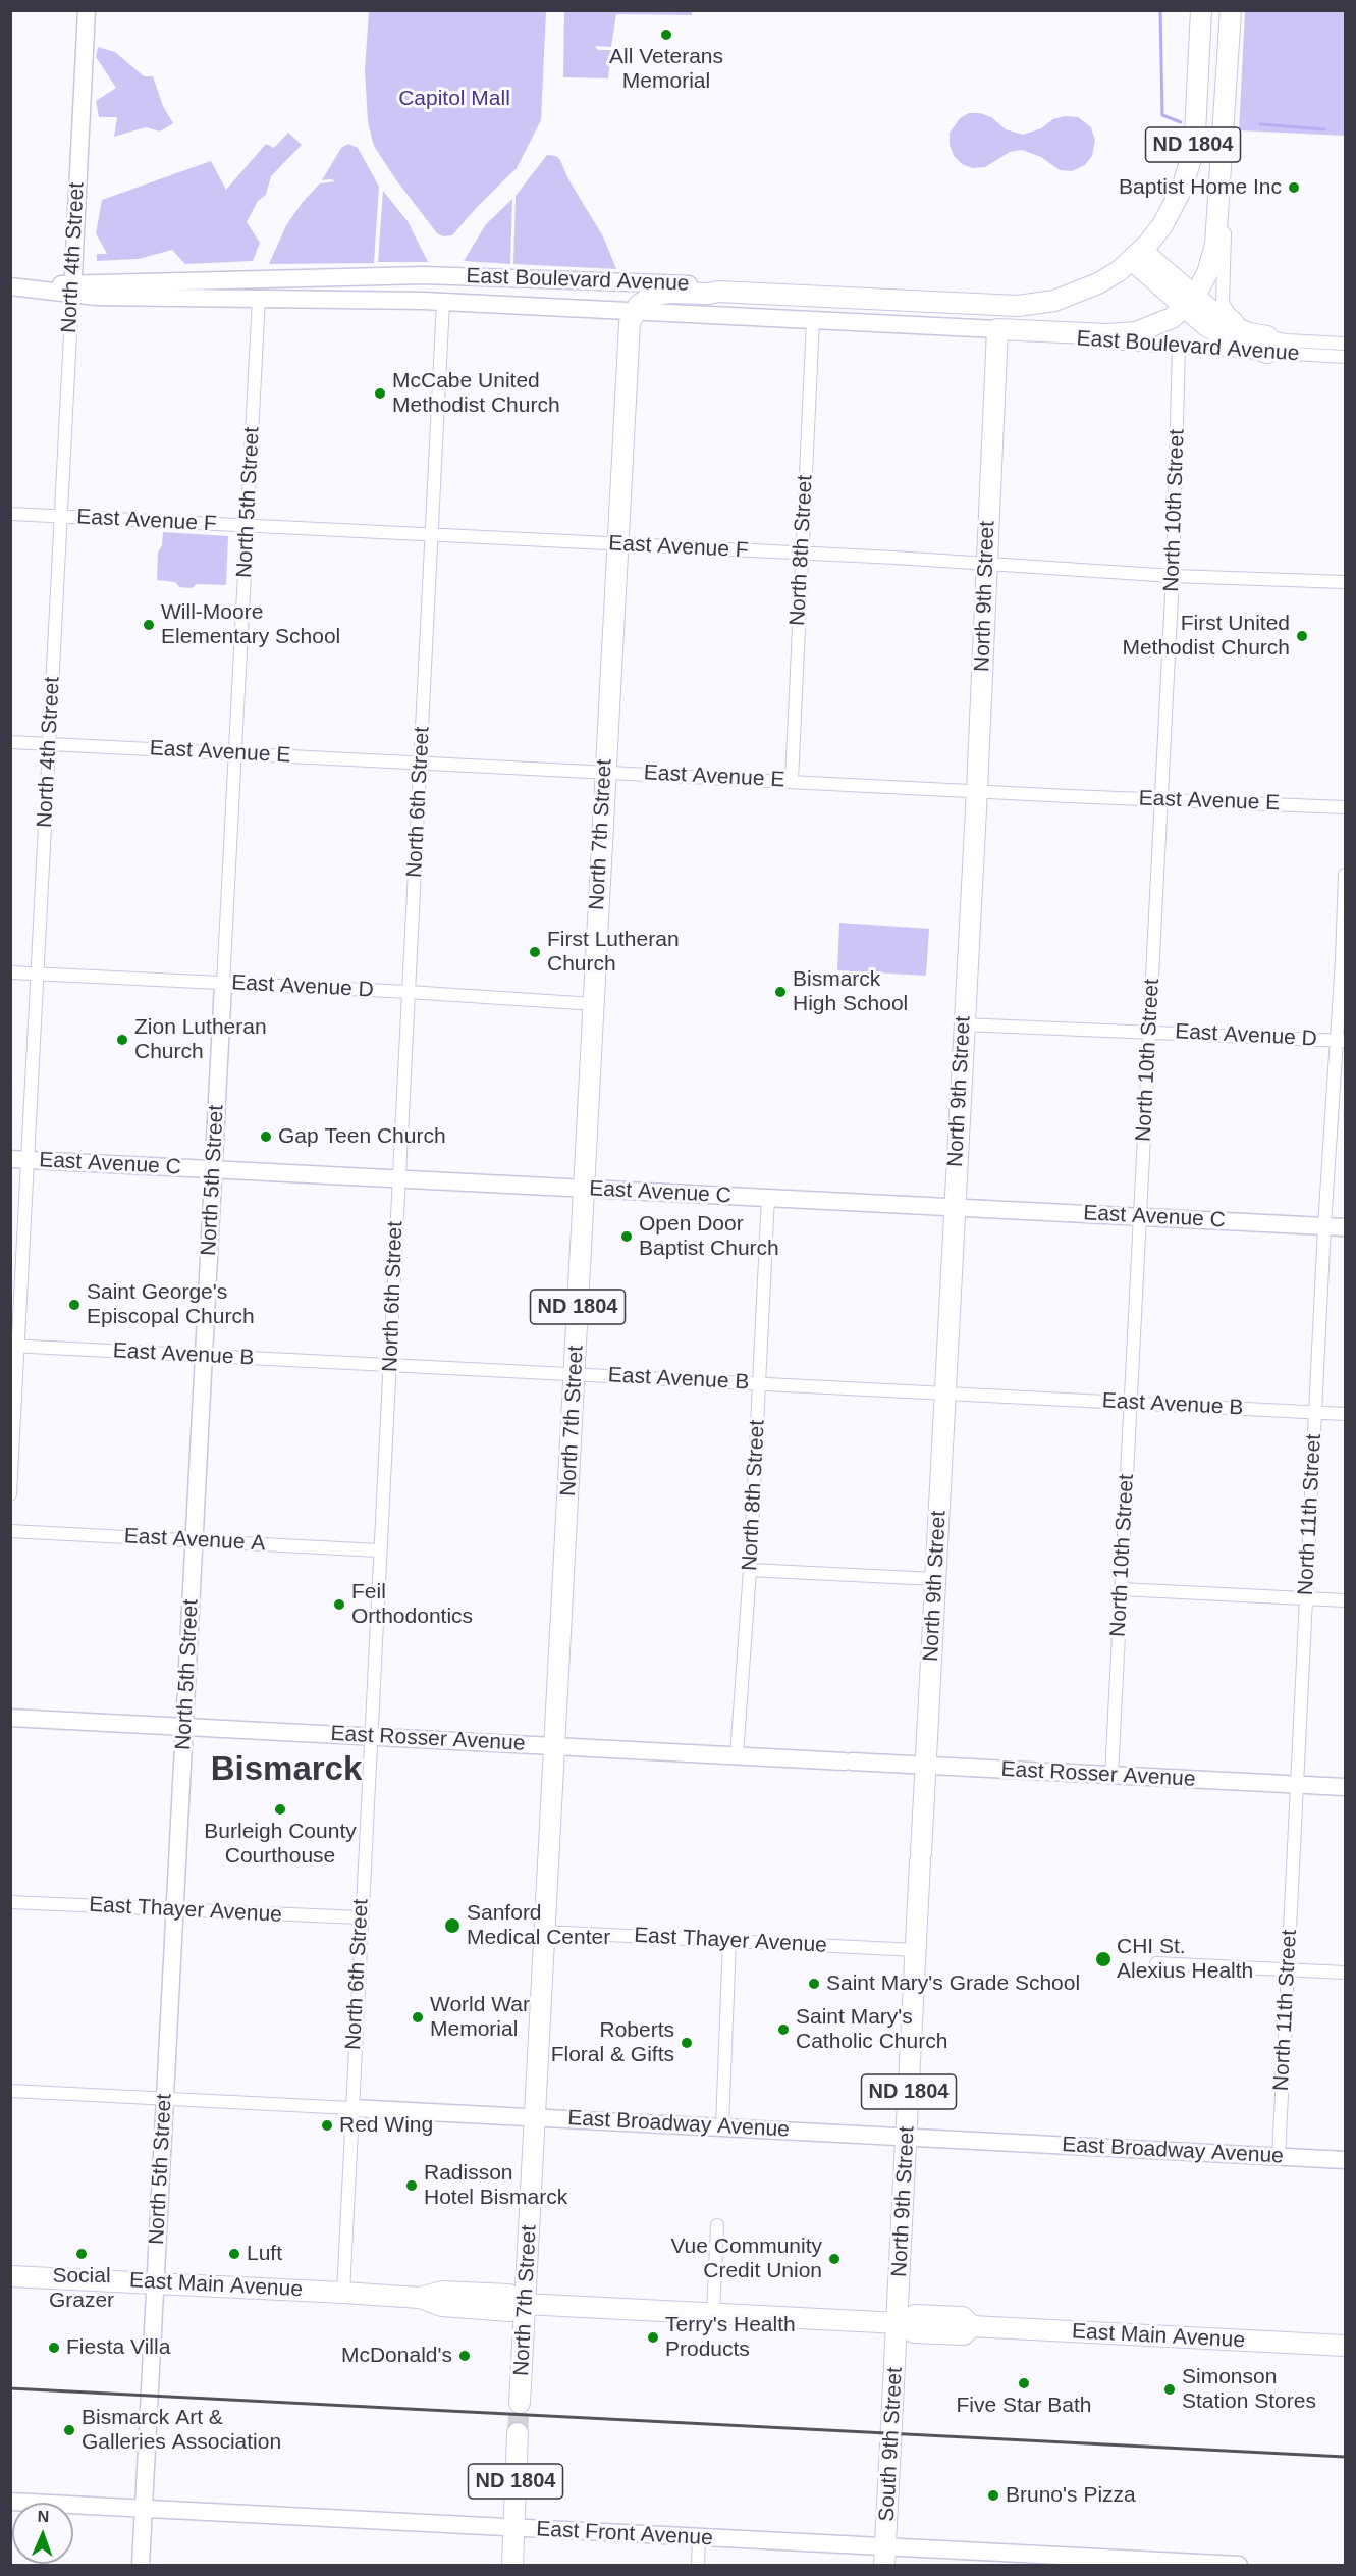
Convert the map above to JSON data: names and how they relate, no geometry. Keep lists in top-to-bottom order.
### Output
{
  "streets": {
    "main road": [
      "ND 1804",
      "East Boulevard Avenue",
      "North 9th Street",
      "North 7th Street",
      "East Main Avenue",
      "South 9th Street"
    ],
    "street": [
      "North 4th Street",
      "North 5th Street",
      "North 10th Street",
      "East Avenue F",
      "North 8th Street",
      "East Avenue E",
      "North 6th Street",
      "East Avenue D",
      "East Avenue C",
      "East Avenue B",
      "North 11th Street",
      "East Avenue A",
      "East Rosser Avenue",
      "East Thayer Avenue",
      "East Broadway Avenue",
      "East Front Avenue"
    ]
  },
  "crossings": [
    ["ND 1804", "East Boulevard Avenue"],
    ["ND 1804", "North 7th Street"],
    ["ND 1804", "East Front Avenue"],
    ["North 4th Street", "East Boulevard Avenue"],
    ["North 4th Street", "East Avenue F"],
    ["North 4th Street", "East Avenue E"],
    ["North 4th Street", "East Avenue D"],
    ["North 4th Street", "East Avenue C"],
    ["North 4th Street", "East Avenue B"],
    ["East Boulevard Avenue", "North 5th Street"],
    ["East Boulevard Avenue", "North 10th Street"],
    ["East Boulevard Avenue", "North 8th Street"],
    ["East Boulevard Avenue", "North 9th Street"],
    ["East Boulevard Avenue", "North 6th Street"],
    ["East Boulevard Avenue", "North 7th Street"],
    ["North 5th Street", "East Avenue F"],
    ["North 5th Street", "East Avenue E"],
    ["North 5th Street", "East Avenue D"],
    ["North 5th Street", "East Avenue C"],
    ["North 5th Street", "East Avenue B"],
    ["North 5th Street", "East Avenue A"],
    ["North 5th Street", "East Rosser Avenue"],
    ["North 5th Street", "East Thayer Avenue"],
    ["North 5th Street", "East Broadway Avenue"],
    ["North 5th Street", "East Main Avenue"],
    ["North 5th Street", "East Front Avenue"],
    ["North 10th Street", "East Avenue F"],
    ["North 10th Street", "East Avenue E"],
    ["North 10th Street", "East Avenue D"],
    ["North 10th Street", "East Avenue C"],
    ["North 10th Street", "East Avenue B"],
    ["North 10th Street", "East Rosser Avenue"],
    ["East Avenue F", "North 8th Street"],
    ["East Avenue F", "North 9th Street"],
    ["East Avenue F", "North 6th Street"],
    ["East Avenue F", "North 7th Street"],
    ["North 8th Street", "East Avenue E"],
    ["North 8th Street", "East Avenue C"],
    ["North 8th Street", "East Avenue B"],
    ["North 8th Street", "East Rosser Avenue"],
    ["North 9th Street", "East Avenue E"],
    ["North 9th Street", "East Avenue D"],
    ["North 9th Street", "East Avenue C"],
    ["North 9th Street", "East Avenue B"],
    ["North 9th Street", "East Rosser Avenue"],
    ["North 9th Street", "East Thayer Avenue"],
    ["North 9th Street", "East Broadway Avenue"],
    ["North 9th Street", "East Main Avenue"],
    ["North 9th Street", "South 9th Street"],
    ["East Avenue E", "North 6th Street"],
    ["East Avenue E", "North 7th Street"],
    ["North 6th Street", "East Avenue D"],
    ["North 6th Street", "East Avenue C"],
    ["North 6th Street", "East Avenue B"],
    ["North 6th Street", "East Avenue A"],
    ["North 6th Street", "East Rosser Avenue"],
    ["North 6th Street", "East Thayer Avenue"],
    ["North 6th Street", "East Broadway Avenue"],
    ["North 6th Street", "East Main Avenue"],
    ["North 7th Street", "East Avenue D"],
    ["North 7th Street", "East Avenue C"],
    ["North 7th Street", "East Avenue B"],
    ["North 7th Street", "East Rosser Avenue"],
    ["North 7th Street", "East Thayer Avenue"],
    ["North 7th Street", "East Broadway Avenue"],
    ["North 7th Street", "East Main Avenue"],
    ["East Avenue D", "North 11th Street"],
    ["East Avenue C", "North 11th Street"],
    ["East Avenue B", "North 11th Street"],
    ["North 11th Street", "East Rosser Avenue"],
    ["North 11th Street", "East Broadway Avenue"],
    ["East Main Avenue", "South 9th Street"],
    ["South 9th Street", "East Front Avenue"]
  ],
  "districts": ["Bismarck"],
  "parks": ["Capitol Mall"],
  "places": [
    "All Veterans Memorial",
    "Baptist Home Inc",
    "McCabe United Methodist Church",
    "Will-Moore Elementary School",
    "First United Methodist Church",
    "First Lutheran Church",
    "Bismarck High School",
    "Zion Lutheran Church",
    "Gap Teen Church",
    "Open Door Baptist Church",
    "Saint George's Episcopal Church",
    "Feil Orthodontics",
    "Burleigh County Courthouse",
    "Sanford Medical Center",
    "CHI St. Alexius Health",
    "Saint Mary's Grade School",
    "World War Memorial",
    "Saint Mary's Catholic Church",
    "Roberts Floral & Gifts",
    "Red Wing",
    "Radisson Hotel Bismarck",
    "Social Grazer",
    "Luft",
    "Vue Community Credit Union",
    "Terry's Health Products",
    "Fiesta Villa",
    "McDonald's",
    "Five Star Bath",
    "Simonson Station Stores",
    "Bismarck Art & Galleries Association",
    "Bruno's Pizza"
  ],
  "north": "top"
}
